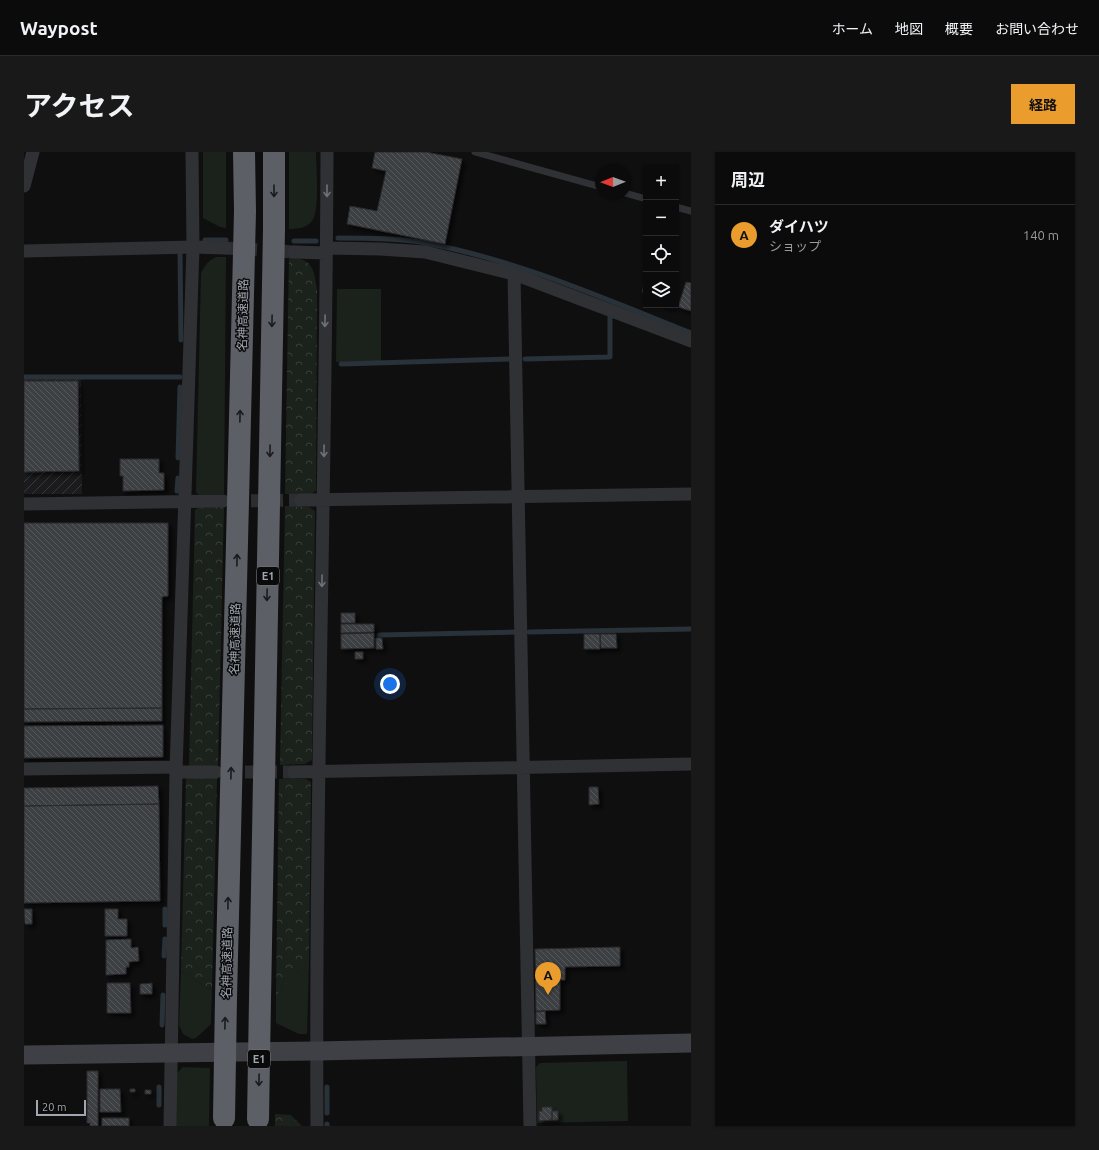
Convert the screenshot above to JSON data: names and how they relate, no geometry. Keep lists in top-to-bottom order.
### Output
{
  "streets": {
    "highway": ["名神高速道路", "E1"]
  },
  "scale_bar": "20 m",
  "north": "left",
  "page": {
    "header": "Waypost",
    "nav": [
      "ホーム",
      "地図",
      "概要",
      "お問い合わせ"
    ],
    "title": "アクセス",
    "buttons": "経路",
    "heading": "周辺",
    "map_buttons": ["+", "−"],
    "list": [
      {
        "mark": "A",
        "name": "ダイハツ",
        "note": "ショップ",
        "value": "140 m"
      }
    ],
    "pins": "A",
    "scale": "20 m"
  }
}
